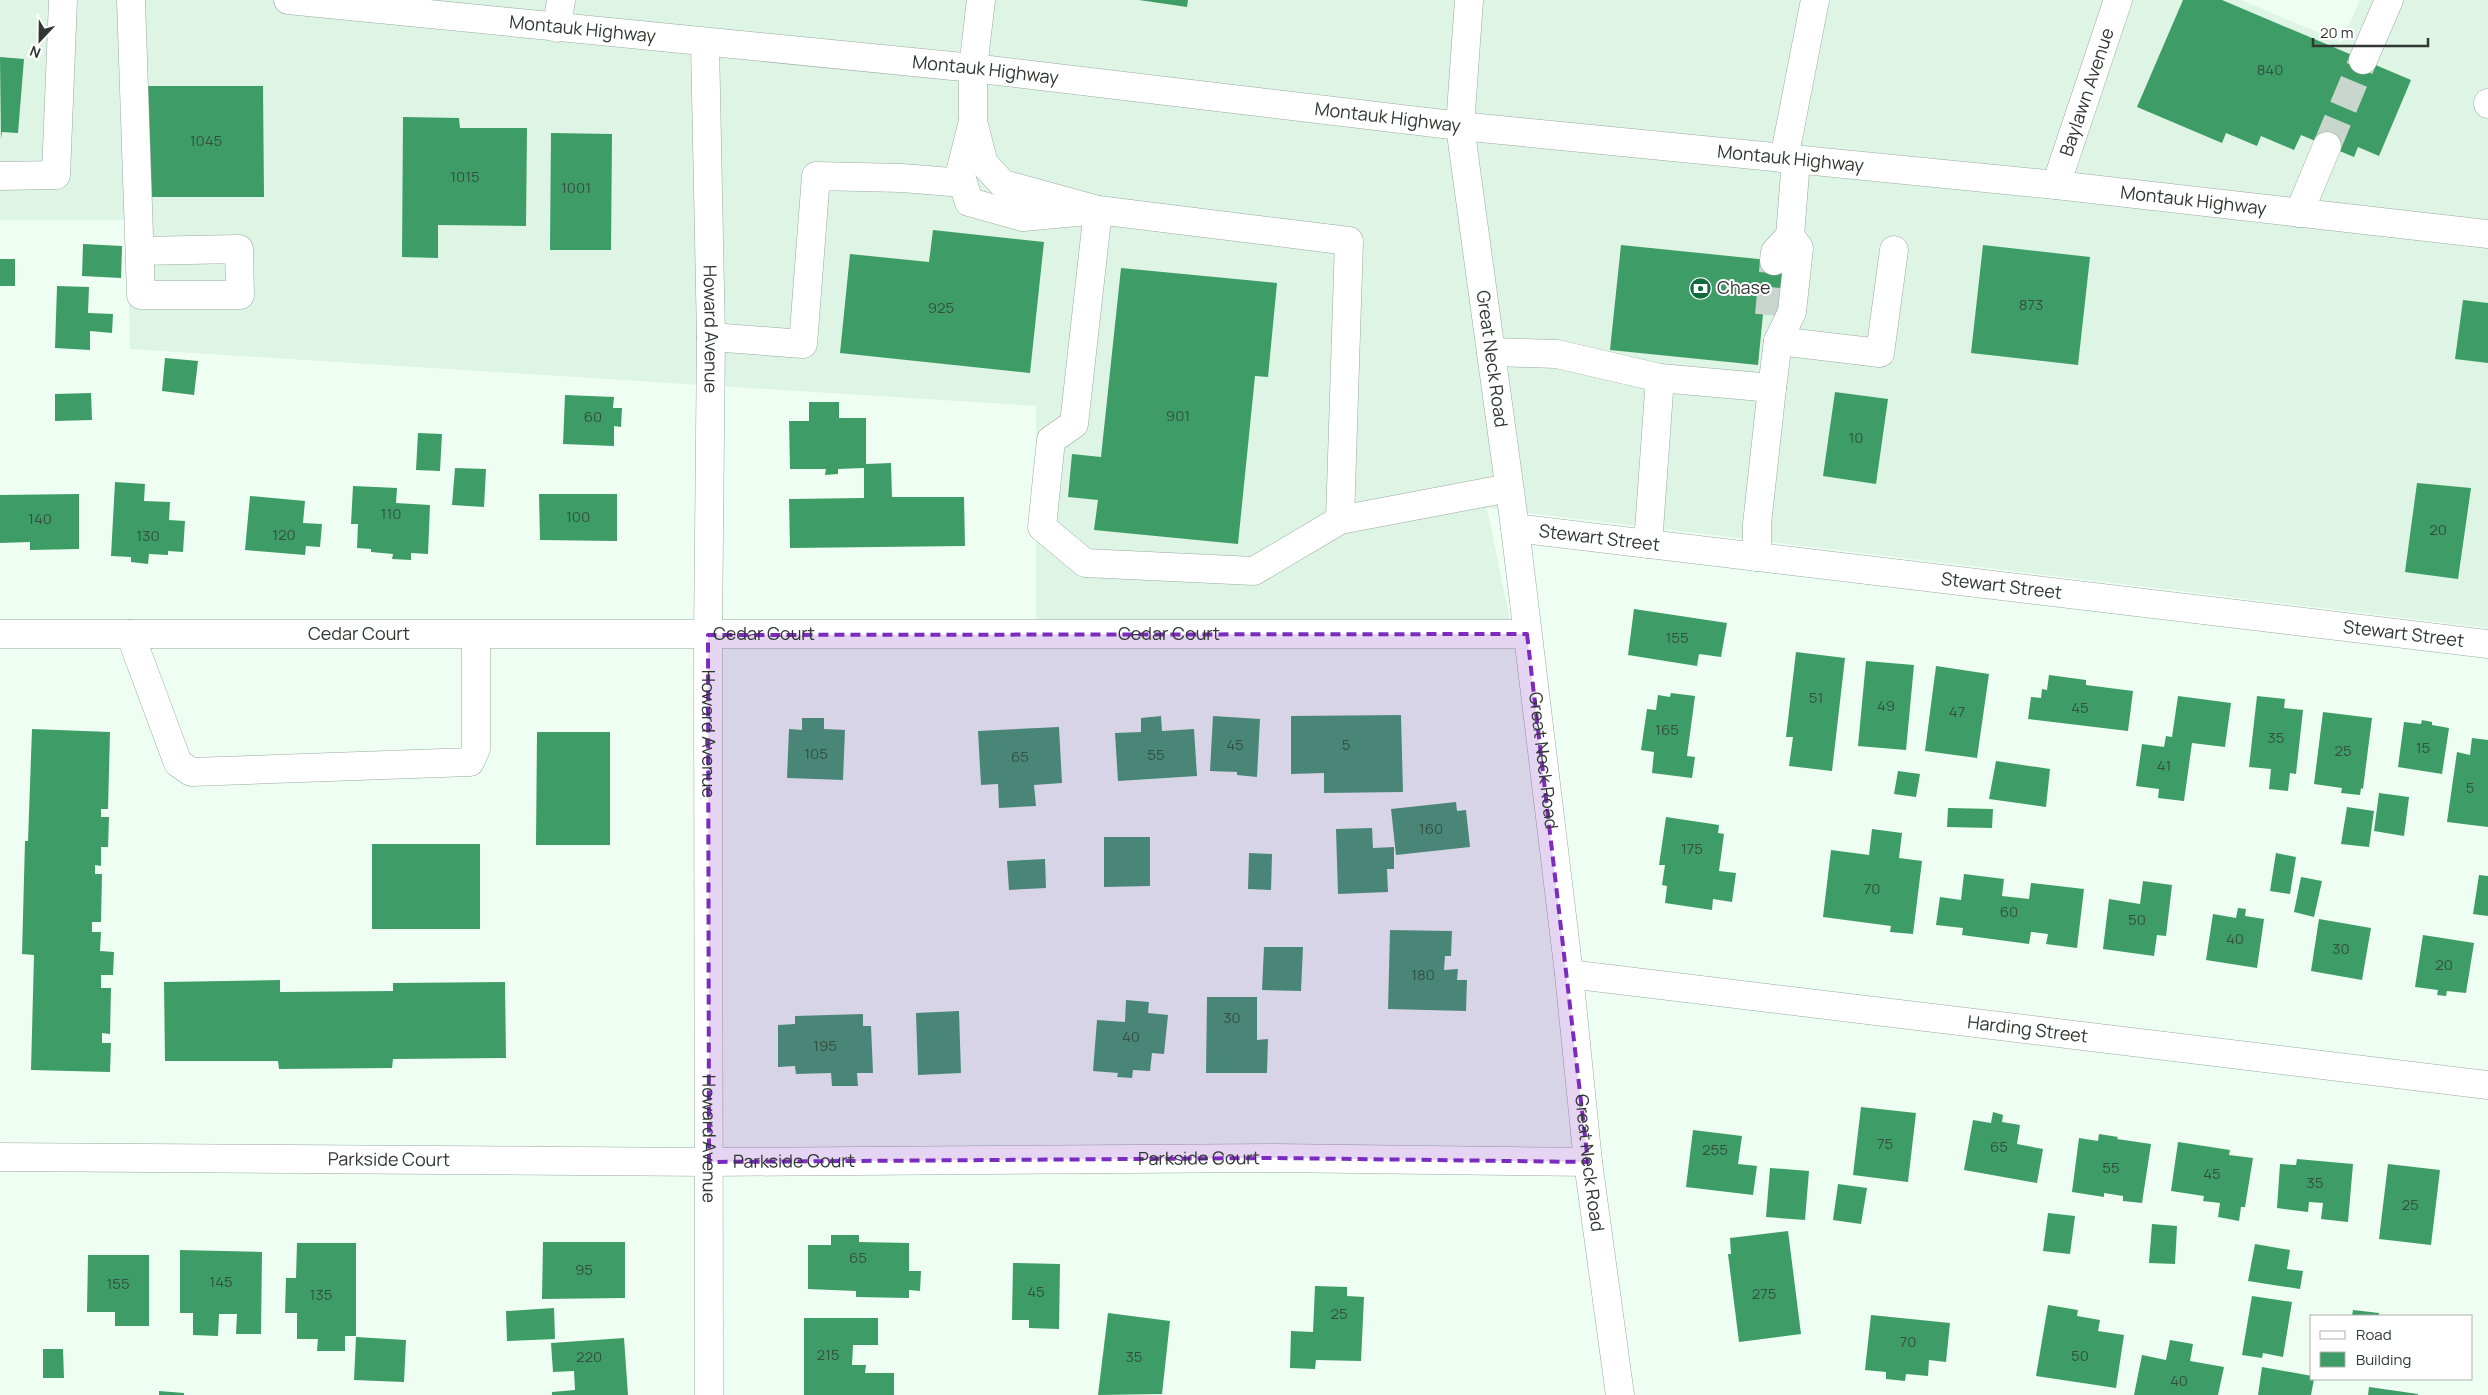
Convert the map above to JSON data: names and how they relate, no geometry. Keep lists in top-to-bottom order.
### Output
{
  "streets": {
    "street": [
      "Montauk Highway",
      "Baylawn Avenue",
      "Howard Avenue",
      "Great Neck Road",
      "Stewart Street",
      "Cedar Court",
      "Harding Street",
      "Parkside Court"
    ]
  },
  "crossings": [
    ["Montauk Highway", "Baylawn Avenue"],
    ["Montauk Highway", "Howard Avenue"],
    ["Montauk Highway", "Great Neck Road"],
    ["Howard Avenue", "Cedar Court"],
    ["Howard Avenue", "Parkside Court"],
    ["Great Neck Road", "Stewart Street"],
    ["Great Neck Road", "Cedar Court"],
    ["Great Neck Road", "Harding Street"],
    ["Great Neck Road", "Parkside Court"]
  ],
  "places": {
    "bank": ["Chase"]
  },
  "house_numbers": [
    "840",
    "1045",
    "1015",
    "1001",
    "873",
    "925",
    "901",
    "60",
    "10",
    "110",
    "100",
    "140",
    "20",
    "120",
    "130",
    "155",
    "51",
    "49",
    "45",
    "47",
    "165",
    "35",
    "45",
    "5",
    "15",
    "25",
    "105",
    "55",
    "65",
    "41",
    "5",
    "160",
    "175",
    "70",
    "60",
    "50",
    "40",
    "30",
    "20",
    "180",
    "30",
    "40",
    "195",
    "75",
    "65",
    "255",
    "55",
    "45",
    "35",
    "25",
    "65",
    "95",
    "145",
    "155",
    "45",
    "275",
    "135",
    "25",
    "70",
    "215",
    "50",
    "220",
    "35",
    "40"
  ],
  "legend": ["Road", "Building"],
  "scale_bar": "20 m",
  "north": "bottom"
}
